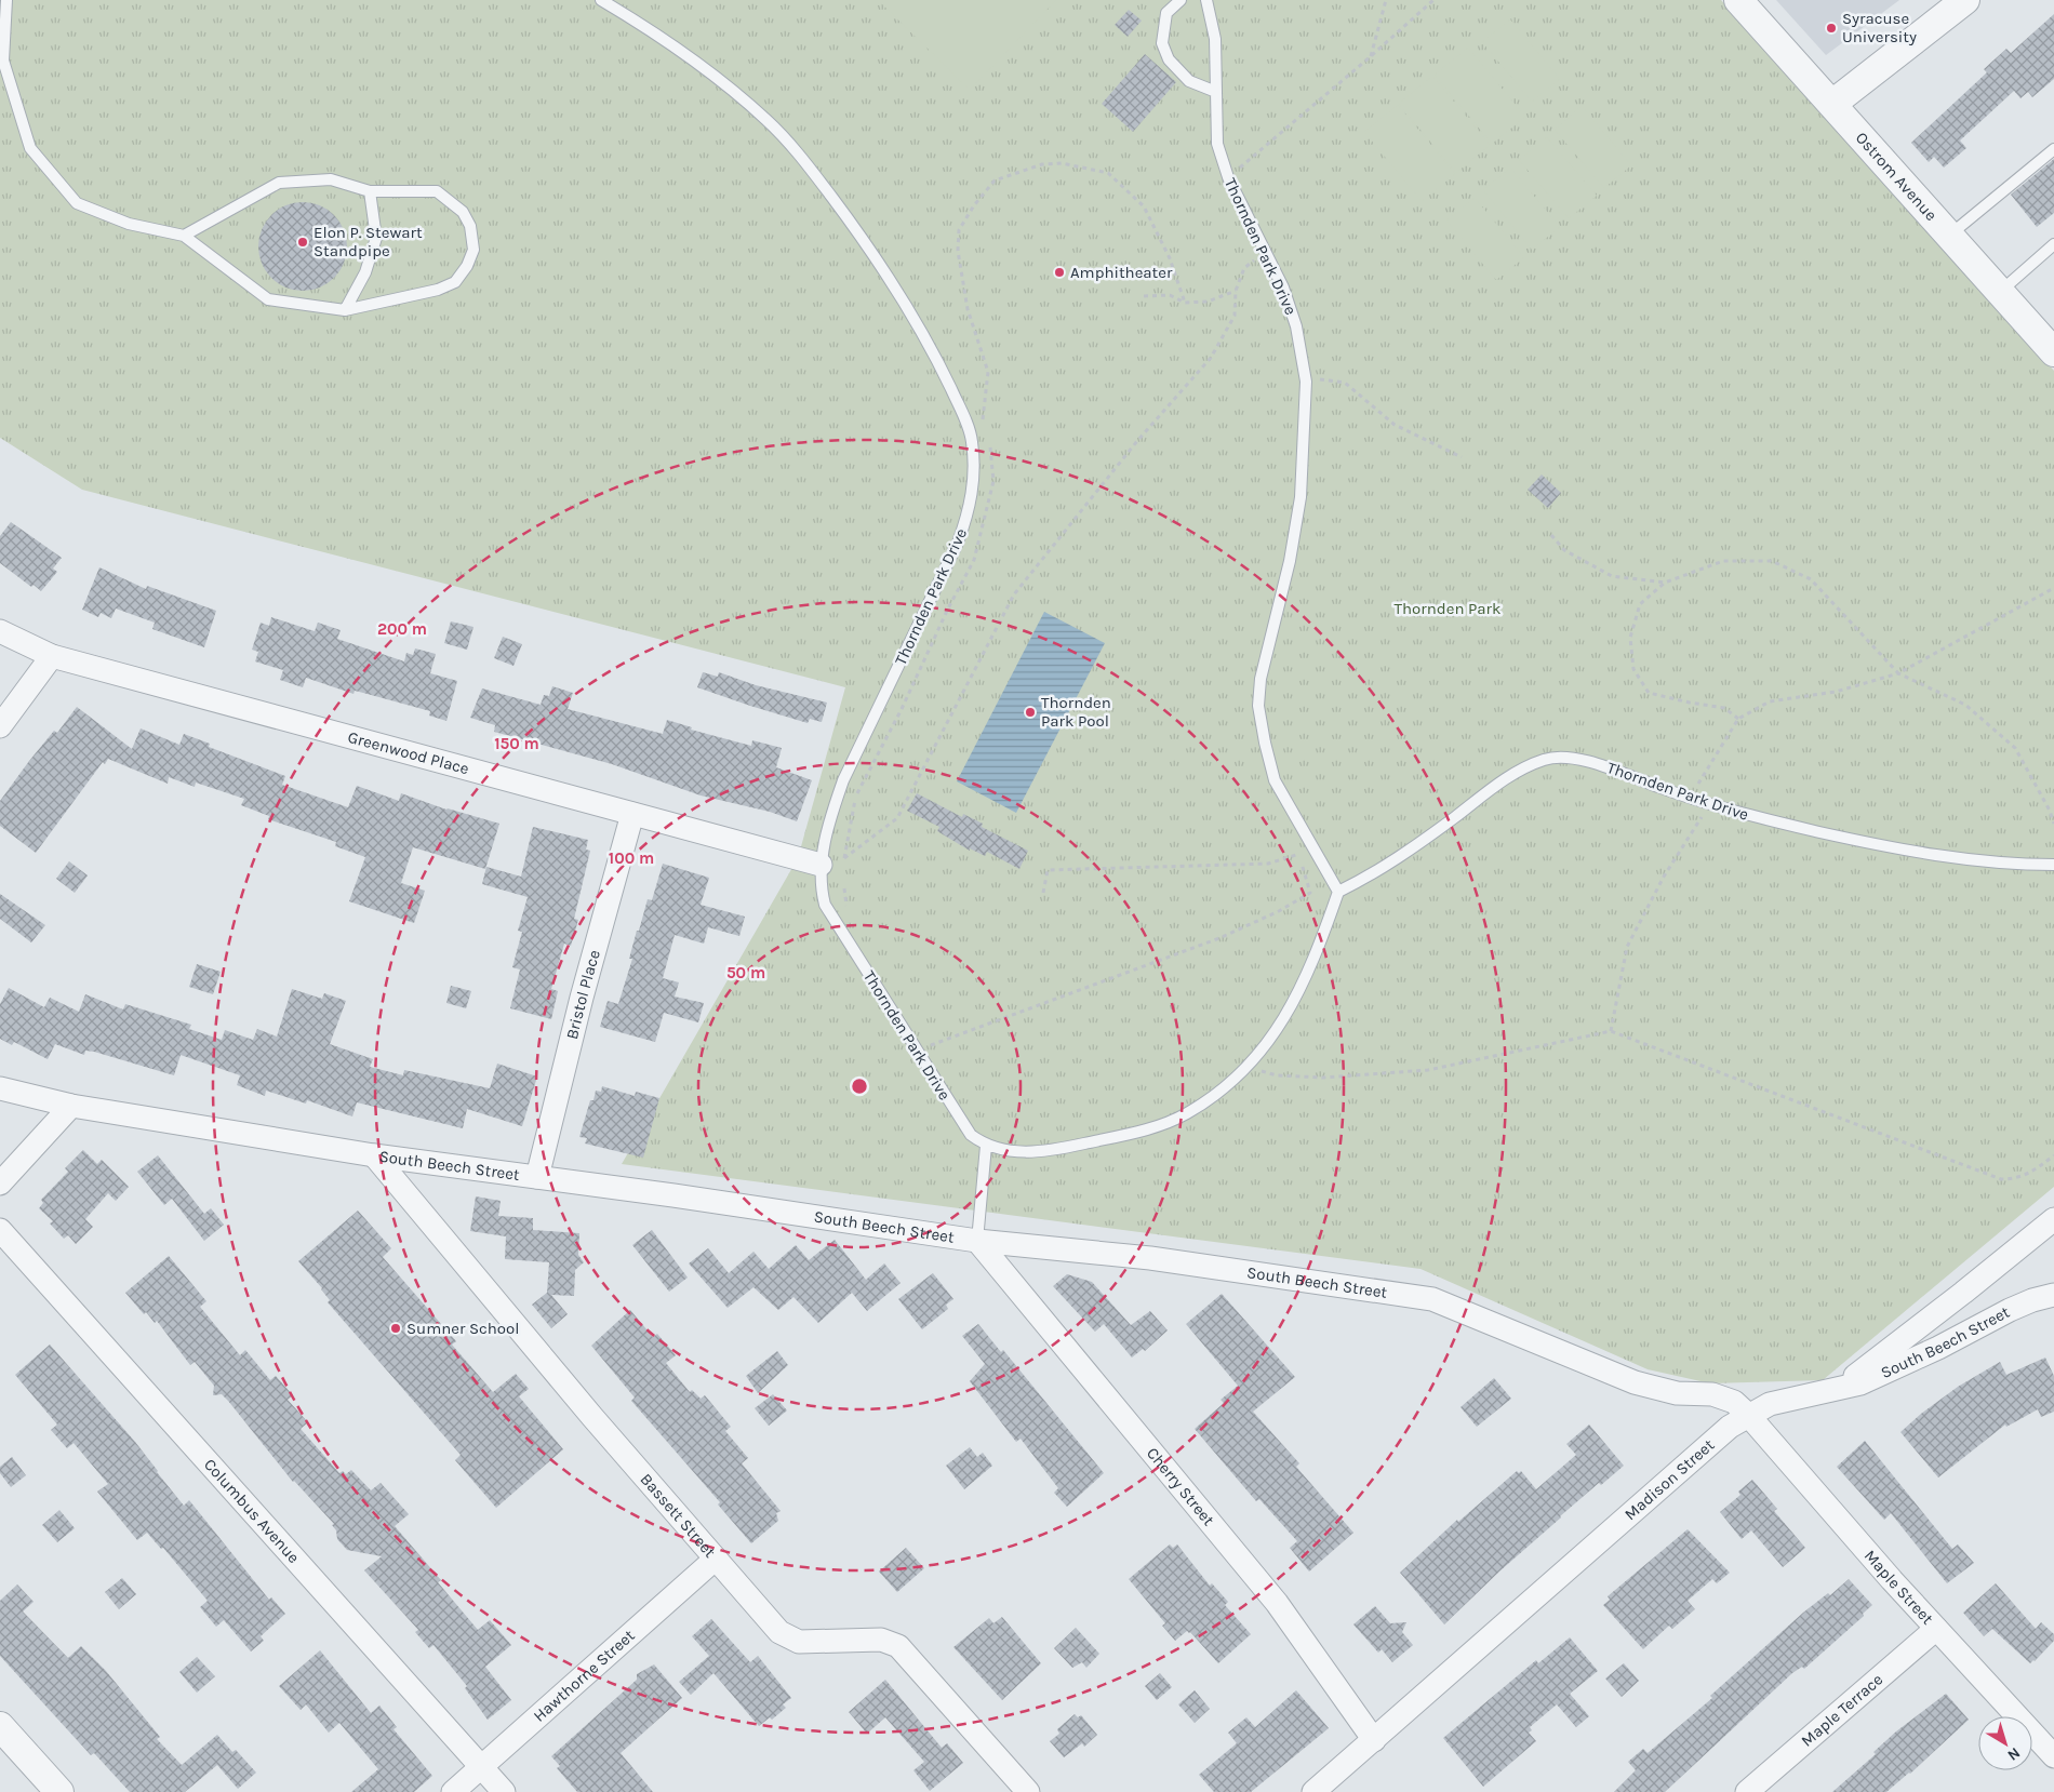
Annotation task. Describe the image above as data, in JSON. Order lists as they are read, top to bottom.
{
  "streets": {
    "street": [
      "Ostrom Avenue",
      "Greenwood Place",
      "Bristol Place",
      "South Beech Street",
      "Madison Street",
      "Cherry Street",
      "Columbus Avenue",
      "Bassett Street",
      "Maple Street",
      "Hawthorne Street",
      "Maple Terrace"
    ],
    "lane": ["Thornden Park Drive"]
  },
  "crossings": [
    ["Thornden Park Drive", "Greenwood Place"],
    ["Greenwood Place", "Bristol Place"],
    ["Bristol Place", "South Beech Street"],
    ["South Beech Street", "Madison Street"],
    ["South Beech Street", "Cherry Street"],
    ["South Beech Street", "Bassett Street"],
    ["South Beech Street", "Maple Street"],
    ["Madison Street", "Cherry Street"],
    ["Madison Street", "Maple Street"],
    ["Columbus Avenue", "Hawthorne Street"],
    ["Bassett Street", "Hawthorne Street"],
    ["Maple Street", "Maple Terrace"]
  ],
  "parks": ["Thornden Park"],
  "places": [
    "Syracuse University",
    "Elon P. Stewart Standpipe",
    "Amphitheater",
    "Thornden Park Pool",
    "Sumner School"
  ],
  "north": "bottom right",
  "rings": [
    "200 m",
    "150 m",
    "100 m",
    "50 m"
  ]
}
